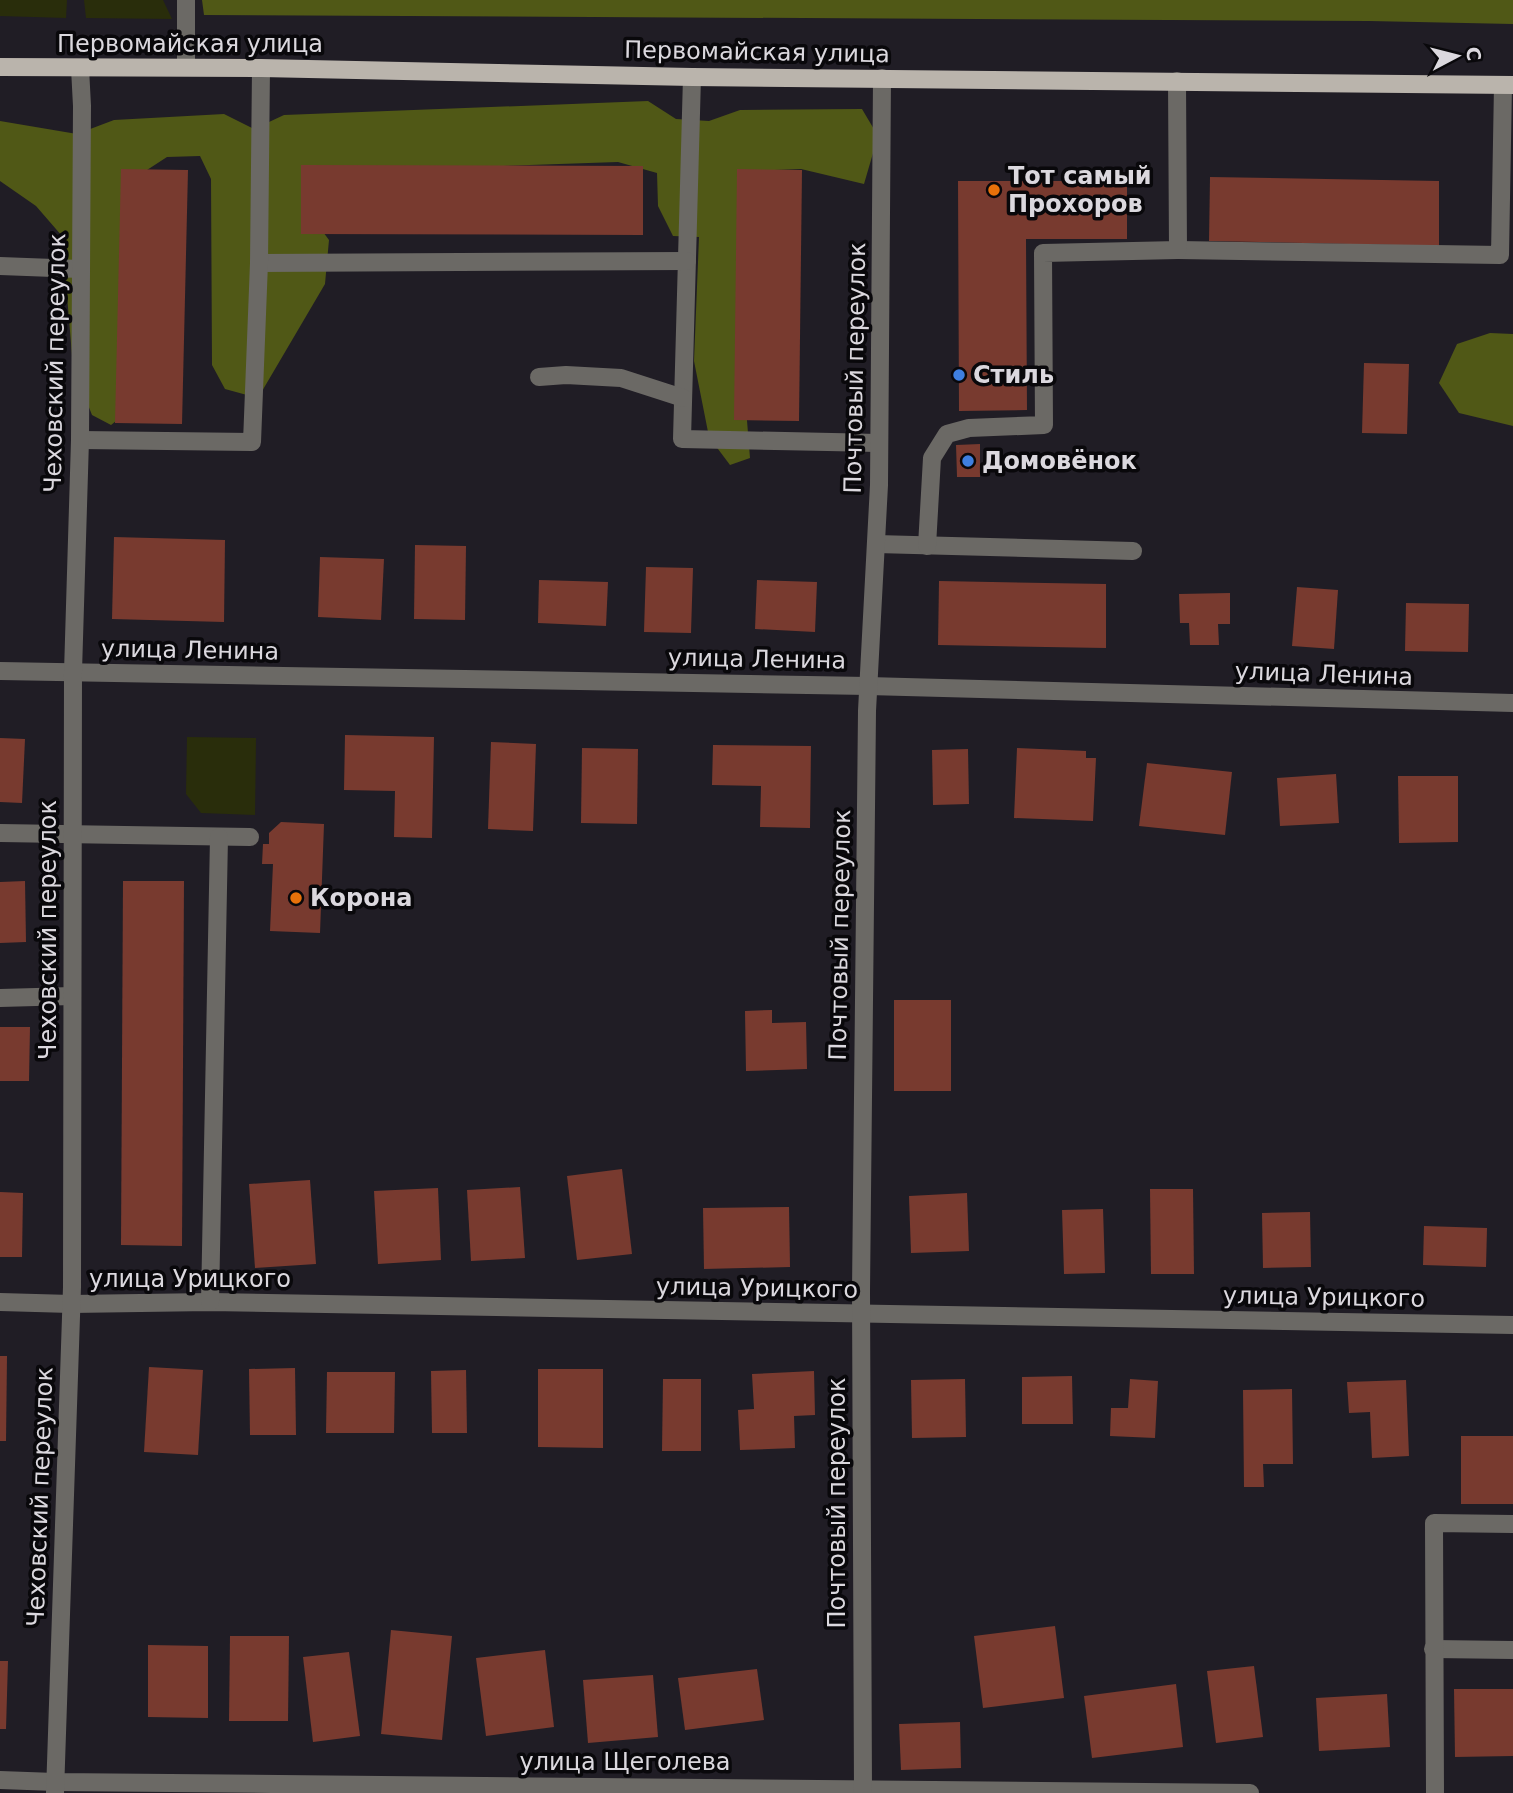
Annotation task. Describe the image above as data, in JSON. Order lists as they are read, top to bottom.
{
  "streets": {
    "main road": ["Первомайская улица"],
    "street": [
      "Чеховский переулок",
      "Почтовый переулок",
      "улица Ленина",
      "улица Урицкого",
      "улица Щеголева"
    ]
  },
  "crossings": [
    ["Первомайская улица", "Чеховский переулок"],
    ["Первомайская улица", "Почтовый переулок"],
    ["Чеховский переулок", "улица Ленина"],
    ["Чеховский переулок", "улица Урицкого"],
    ["Чеховский переулок", "улица Щеголева"],
    ["Почтовый переулок", "улица Ленина"],
    ["Почтовый переулок", "улица Урицкого"],
    ["Почтовый переулок", "улица Щеголева"]
  ],
  "places": [
    "Тот самый Прохоров",
    "Стиль",
    "Домовёнок",
    "Корона"
  ],
  "north": "right"
}
